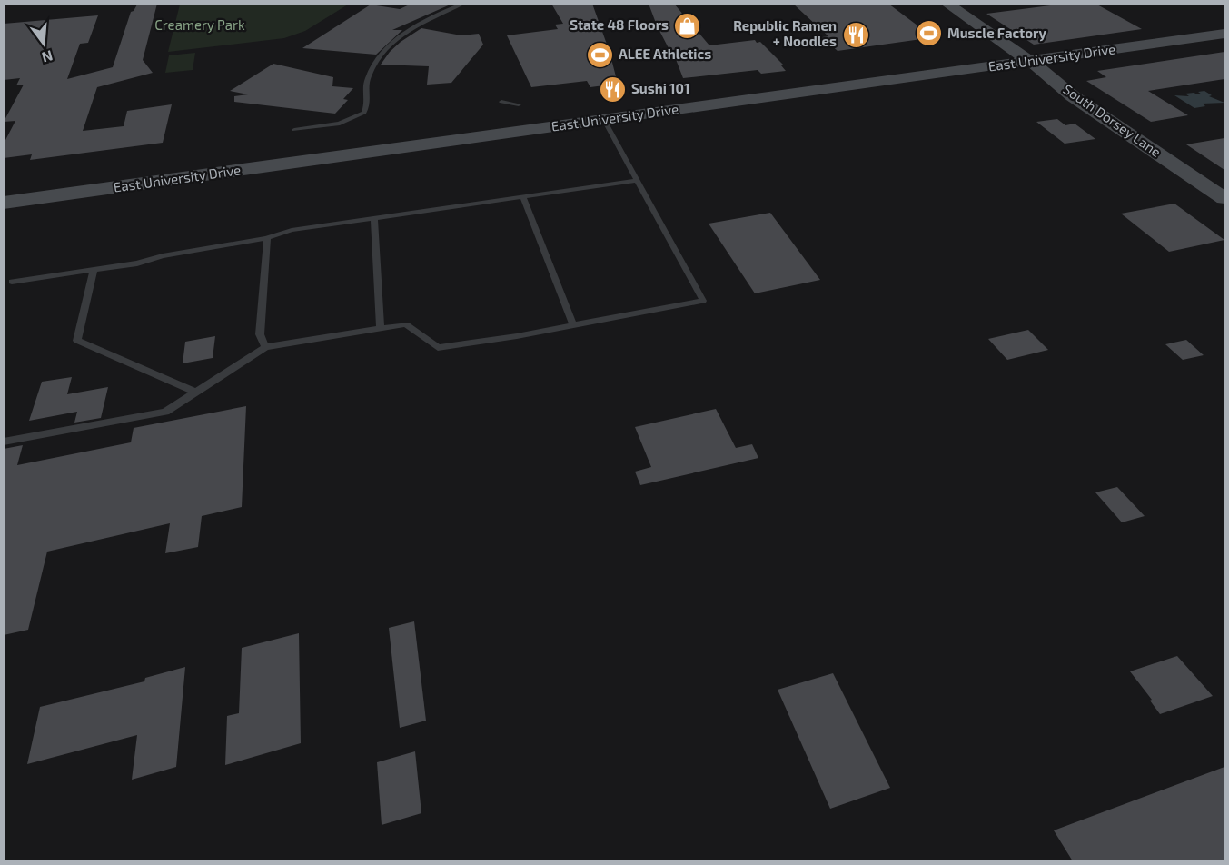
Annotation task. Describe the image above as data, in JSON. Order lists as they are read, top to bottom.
{
  "streets": {
    "main road": ["East University Drive", "South Dorsey Lane"]
  },
  "crossings": [
    ["East University Drive", "South Dorsey Lane"]
  ],
  "parks": ["Creamery Park"],
  "places": {
    "shop": ["State 48 Floors"],
    "sports": ["Muscle Factory", "ALEE Athletics"],
    "restaurant": ["Republic Ramen + Noodles", "Sushi 101"]
  },
  "north": "bottom"
}
